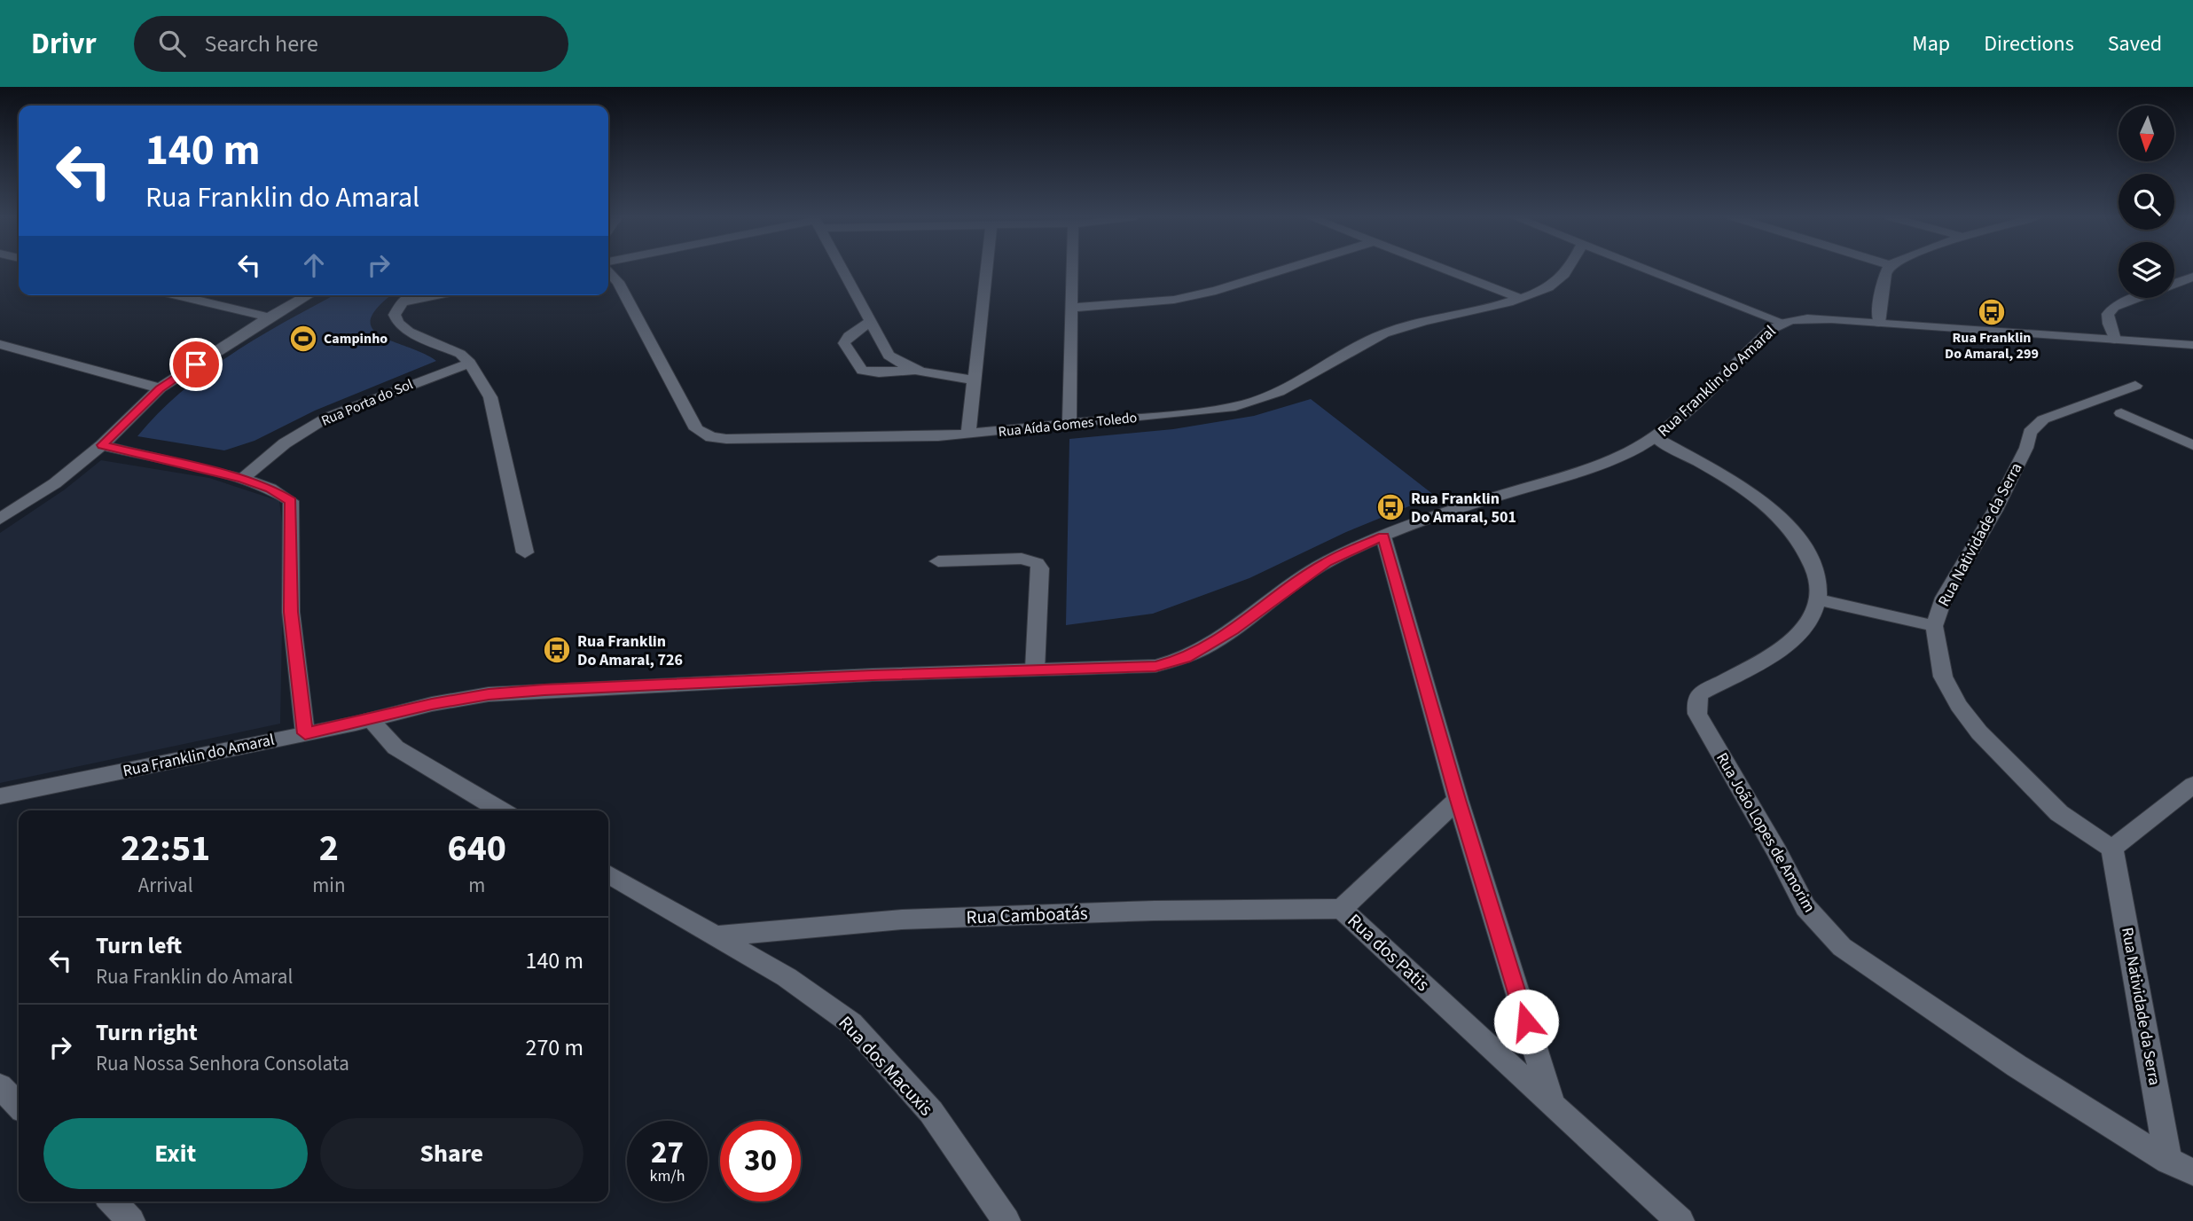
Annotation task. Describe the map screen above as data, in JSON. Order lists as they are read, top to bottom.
{
  "streets": {
    "street": [
      "Rua Franklin do Amaral",
      "Rua Porta do Sol",
      "Rua Aída Gomes Toledo",
      "Rua Natividade da Serra",
      "Rua João Lopes de Amorim",
      "Rua Camboatás",
      "Rua dos Patis",
      "Rua dos Macuxis"
    ]
  },
  "crossings": [
    ["Rua Natividade da Serra", "Rua João Lopes de Amorim"],
    ["Rua Camboatás", "Rua dos Patis"],
    ["Rua Camboatás", "Rua dos Macuxis"]
  ],
  "places": {
    "bus stop": ["Rua Franklin Do Amaral, 299", "Rua Franklin Do Amaral, 501", "Rua Franklin Do Amaral, 726"],
    "sports": ["Campinho"]
  },
  "north": "bottom",
  "page": {
    "header": "Drivr",
    "search": "Search here",
    "nav": ["Map", "Directions", "Saved"],
    "turn": ["140 m", "Rua Franklin do Amaral"],
    "eta": [
      "22:51",
      "Arrival",
      "2",
      "min",
      "640",
      "m"
    ],
    "list": [
      {
        "name": "Turn left",
        "note": "Rua Franklin do Amaral",
        "value": "140 m"
      },
      {
        "name": "Turn right",
        "note": "Rua Nossa Senhora Consolata",
        "value": "270 m"
      }
    ],
    "buttons": ["Exit", "Share"],
    "speed": "27 km/h",
    "limit": "30"
  }
}
